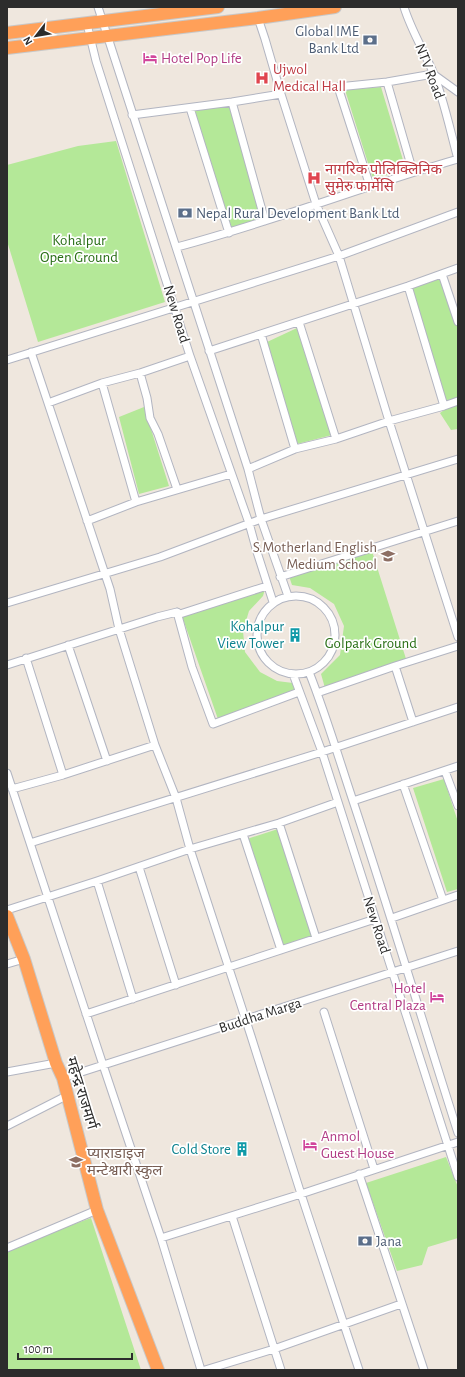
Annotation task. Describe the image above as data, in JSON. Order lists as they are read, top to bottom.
{
  "streets": {
    "highway": ["महेन्द्र राजमार्ग"],
    "street": ["NTV Road", "New Road", "Buddha Marga"]
  },
  "crossings": [
    ["New Road", "Buddha Marga"],
    ["Buddha Marga", "महेन्द्र राजमार्ग"]
  ],
  "parks": ["Kohalpur Open Ground", "Golpark Ground"],
  "places": {
    "bank": ["Global IME Bank Ltd", "Nepal Rural Development Bank Ltd", "Jana"],
    "hotel": ["Hotel Pop Life", "Hotel Central Plaza", "Anmol Guest House"],
    "hospital": ["Ujwol Medical Hall", "नागरिक पोलिक्लिनिक सुमेरु फार्मेसि"],
    "school or university": ["S.Motherland English Medium School", "प्याराडाइज मन्टेश्वारी स्कुल"],
    "building": ["Kohalpur View Tower", "Cold Store"]
  },
  "scale_bar": "100 m",
  "north": "bottom left"
}
